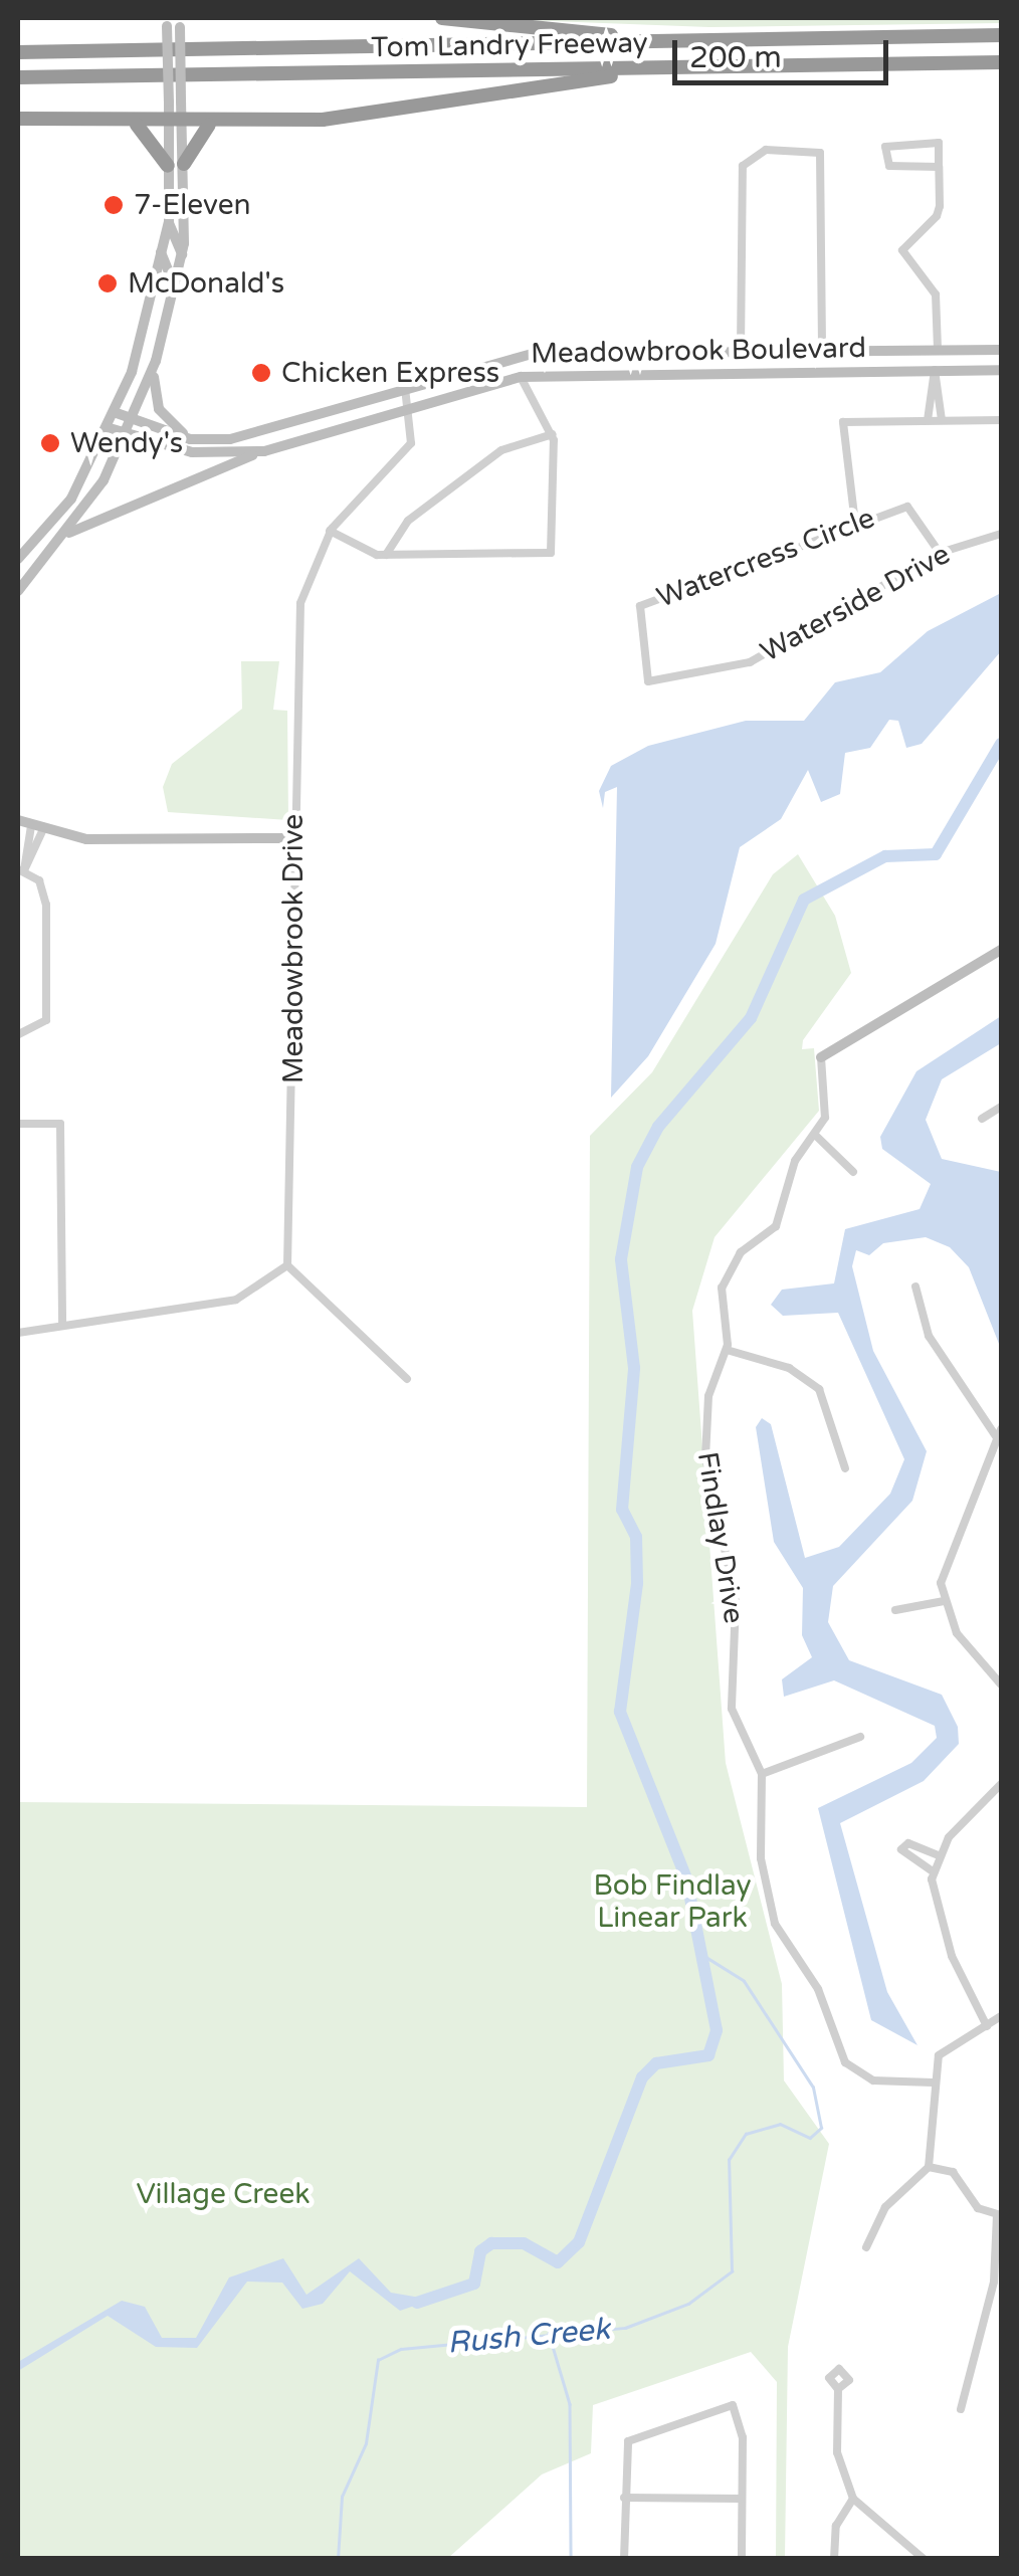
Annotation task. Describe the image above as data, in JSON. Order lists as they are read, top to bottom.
{
  "streets": {
    "highway": ["Tom Landry Freeway"],
    "main road": ["Meadowbrook Boulevard"],
    "street": [
      "Watercress Circle",
      "Waterside Drive",
      "Meadowbrook Drive",
      "Findlay Drive"
    ]
  },
  "crossings": [
    ["Meadowbrook Boulevard", "Meadowbrook Drive"],
    ["Watercress Circle", "Waterside Drive"]
  ],
  "water": ["Rush Creek"],
  "parks": ["Bob Findlay Linear Park", "Village Creek"],
  "places": [
    "7-Eleven",
    "McDonald's",
    "Chicken Express",
    "Wendy's"
  ],
  "scale_bar": "200 m"
}
